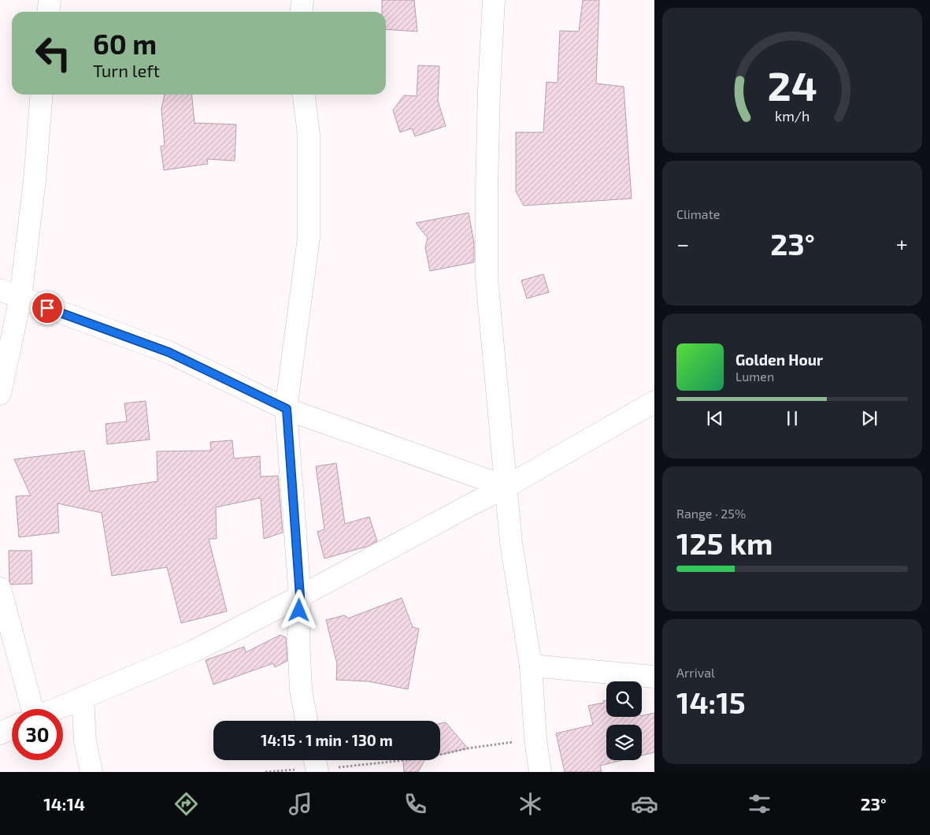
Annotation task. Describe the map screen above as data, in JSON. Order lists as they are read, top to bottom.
{
  "page": {
    "turn": ["60 m", "Turn left"],
    "tile": [
      "Climate",
      ["Range · 25%", "125 km"],
      ["Arrival", "14:15"]
    ],
    "heat": ["−", "23°", "+"],
    "song": ["Golden Hour", "Lumen"],
    "limit": "30",
    "trip": "14:15 · 1 min · 130 m",
    "tabs": ["14:14", "23°"],
    "gauge": ["24", "km/h"]
  }
}
